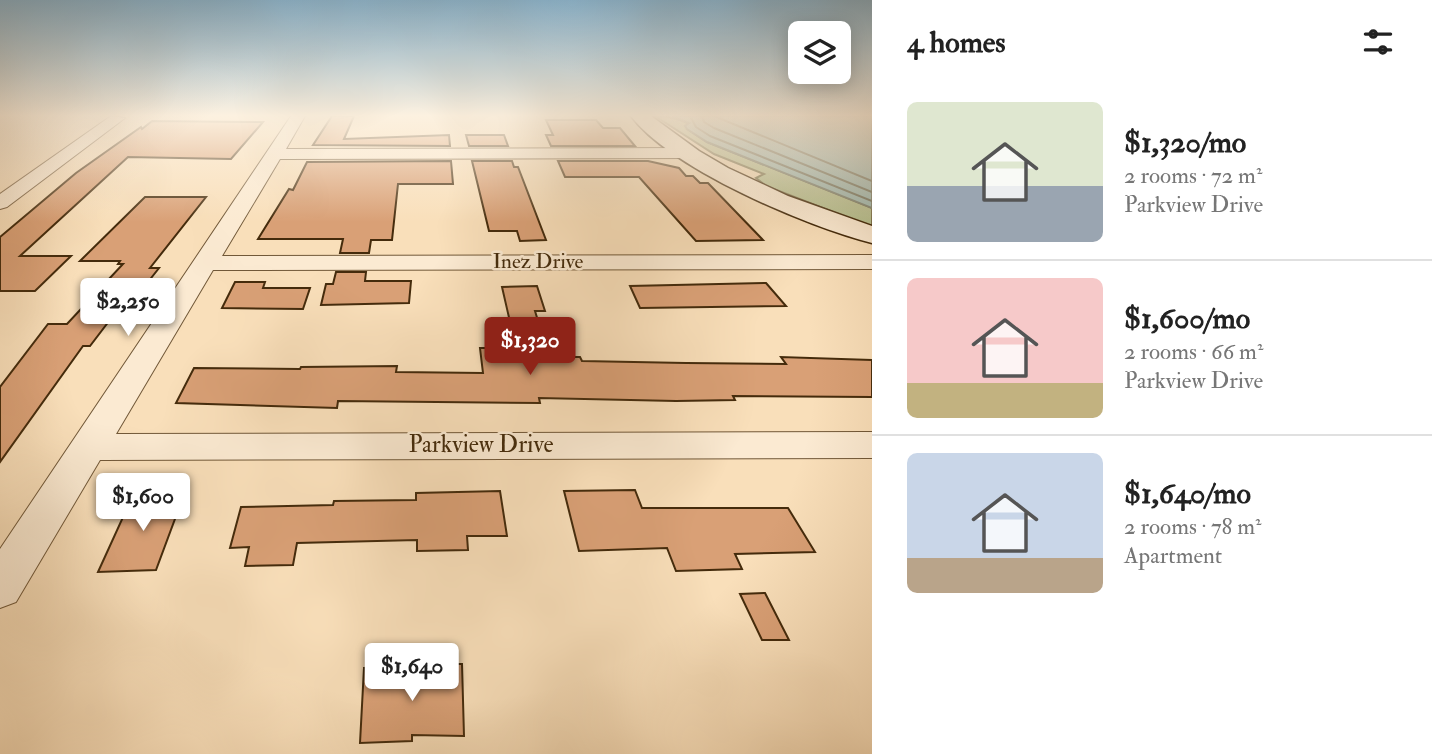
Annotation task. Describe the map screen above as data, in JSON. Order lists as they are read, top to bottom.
{
  "streets": {
    "street": ["Inez Drive", "Parkview Drive"]
  },
  "page": {
    "heading": "4 homes",
    "list": [
      {
        "name": "$1,320/mo",
        "note": "2 rooms · 72 m² · Parkview Drive"
      },
      {
        "name": "$1,600/mo",
        "note": "2 rooms · 66 m² · Parkview Drive"
      },
      {
        "name": "$1,640/mo",
        "note": "2 rooms · 78 m² · Apartment"
      }
    ],
    "price": [
      "$2,250",
      "$1,320",
      "$1,600",
      "$1,640"
    ]
  }
}
